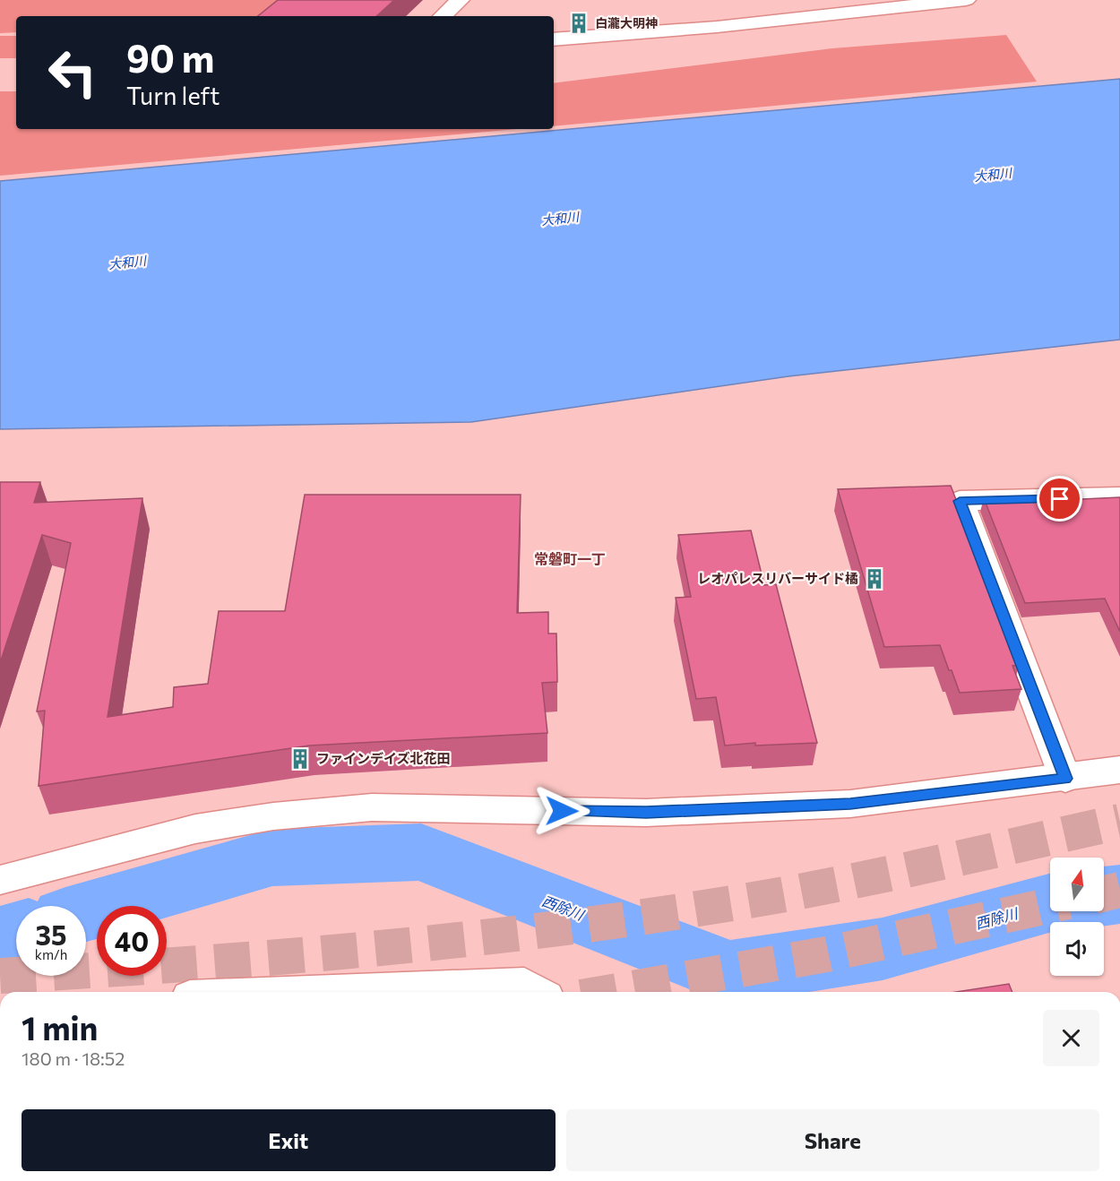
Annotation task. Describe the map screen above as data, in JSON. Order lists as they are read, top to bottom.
{
  "districts": ["常磐町一丁"],
  "water": ["大和川", "西除川"],
  "places": {
    "building": ["白瀧大明神", "レオパレスリバーサイド橘", "ファインデイズ北花田"]
  },
  "north": "top",
  "page": {
    "turn": ["90 m", "Turn left"],
    "speed": "35 km/h",
    "limit": "40",
    "heading": ["1 min", "180 m · 18:52"],
    "buttons": ["Exit", "Share"]
  }
}
